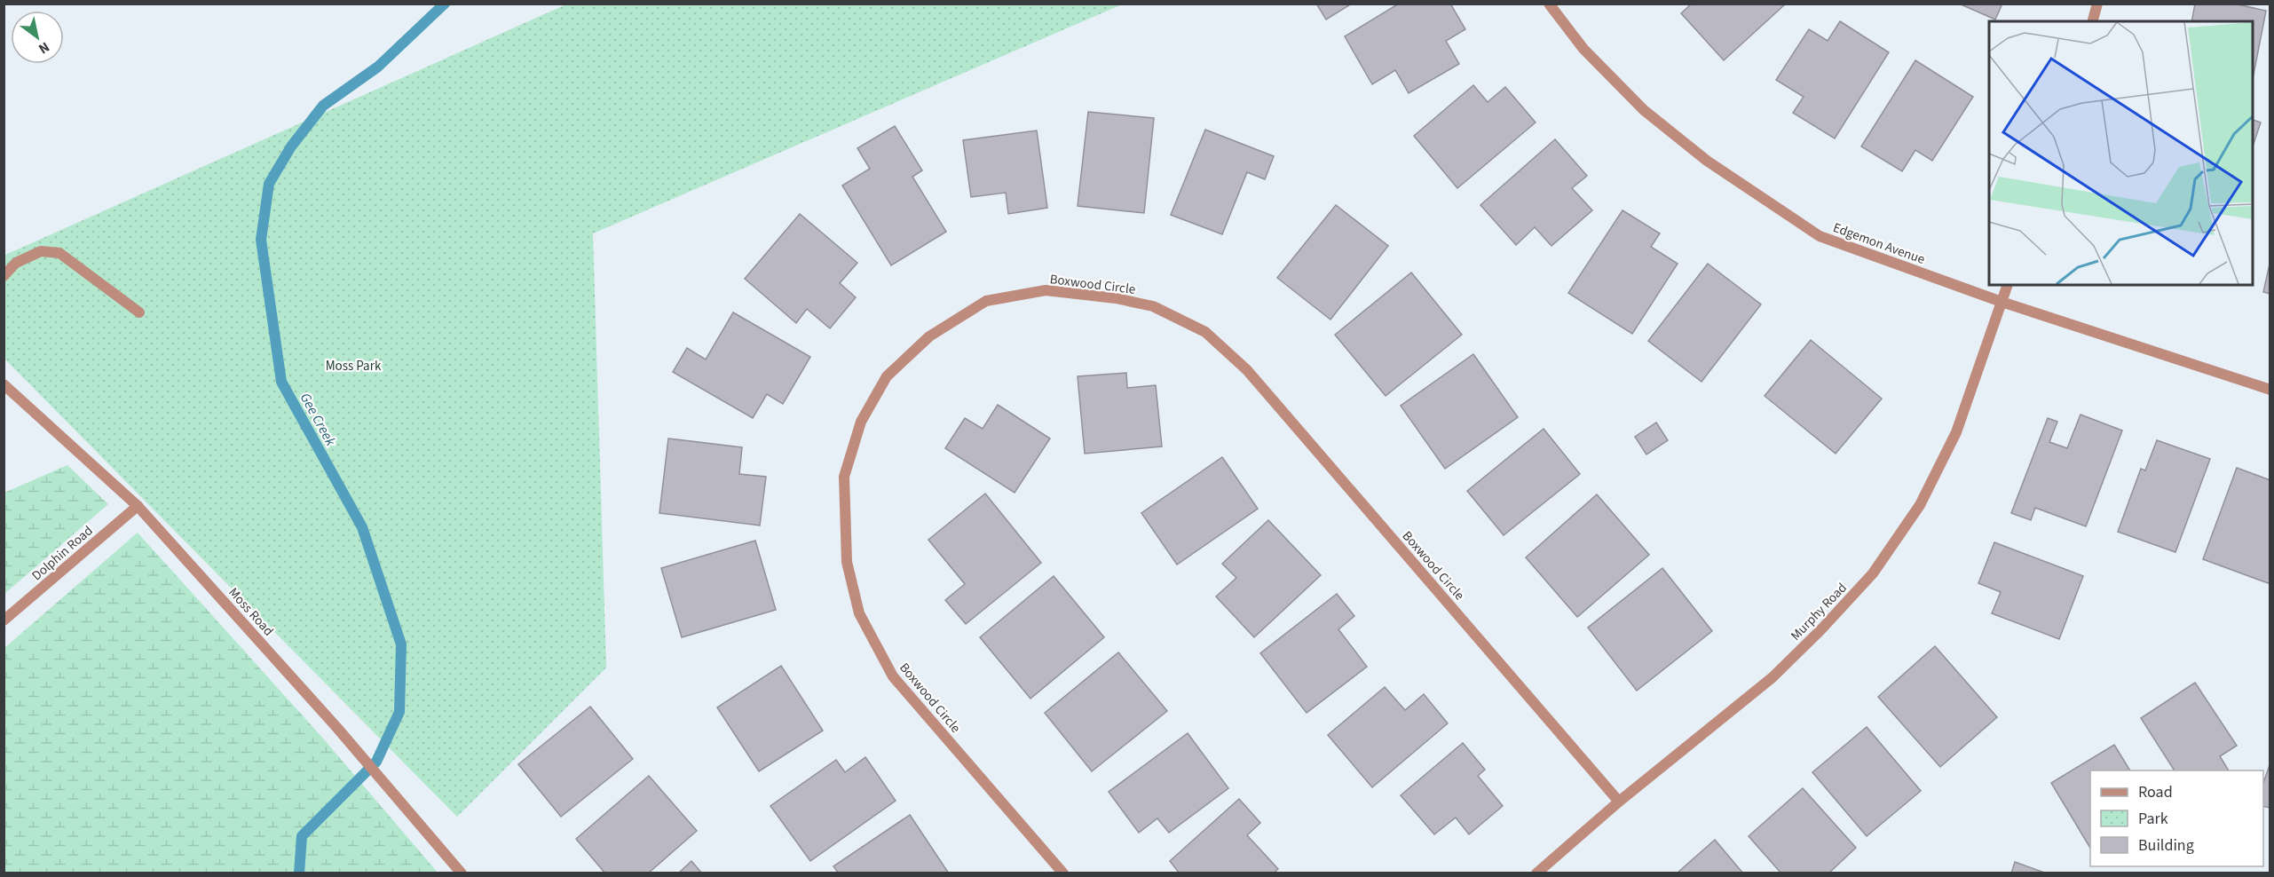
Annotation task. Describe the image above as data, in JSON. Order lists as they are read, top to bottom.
{
  "streets": {
    "street": [
      "Edgemon Avenue",
      "Boxwood Circle",
      "Dolphin Road",
      "Moss Road",
      "Murphy Road"
    ]
  },
  "crossings": [
    ["Edgemon Avenue", "Murphy Road"],
    ["Boxwood Circle", "Murphy Road"],
    ["Dolphin Road", "Moss Road"]
  ],
  "water": ["Gee Creek"],
  "parks": ["Moss Park"],
  "legend": ["Road", "Park", "Building"],
  "north": "bottom right"
}
